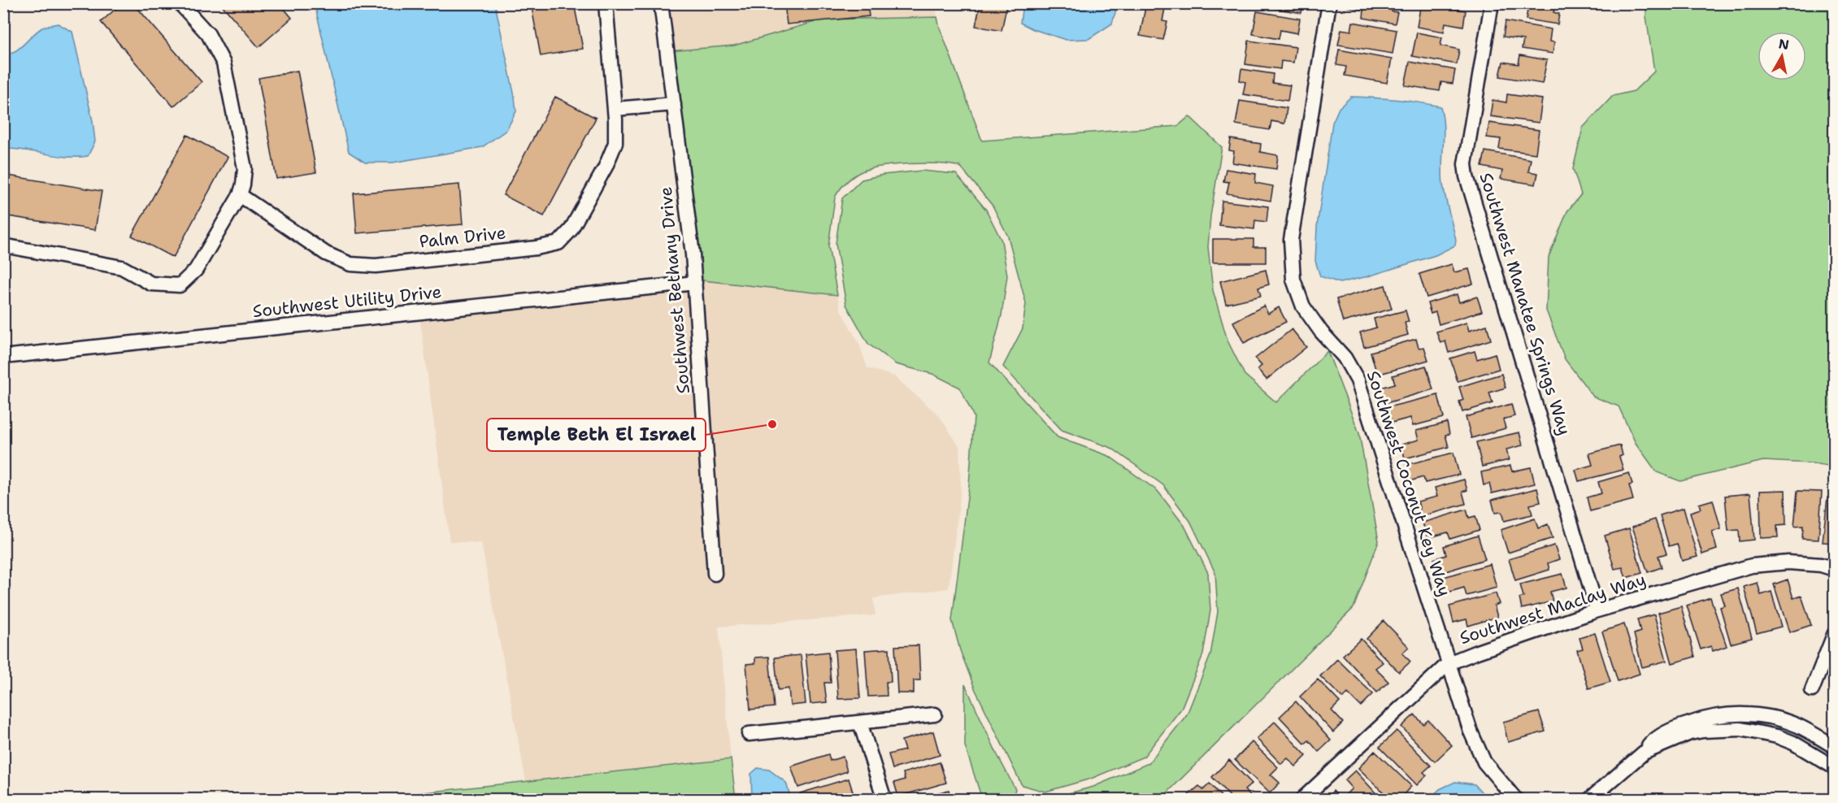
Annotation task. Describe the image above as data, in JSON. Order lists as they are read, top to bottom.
{
  "streets": {
    "street": [
      "Palm Drive",
      "Southwest Bethany Drive",
      "Southwest Utility Drive",
      "Southwest Manatee Springs Way",
      "Southwest Coconut Key Way",
      "Southwest Maclay Way"
    ]
  },
  "crossings": [
    ["Southwest Bethany Drive", "Southwest Utility Drive"],
    ["Southwest Manatee Springs Way", "Southwest Maclay Way"],
    ["Southwest Coconut Key Way", "Southwest Maclay Way"]
  ],
  "places": ["Temple Beth El Israel"],
  "north": "top"
}
